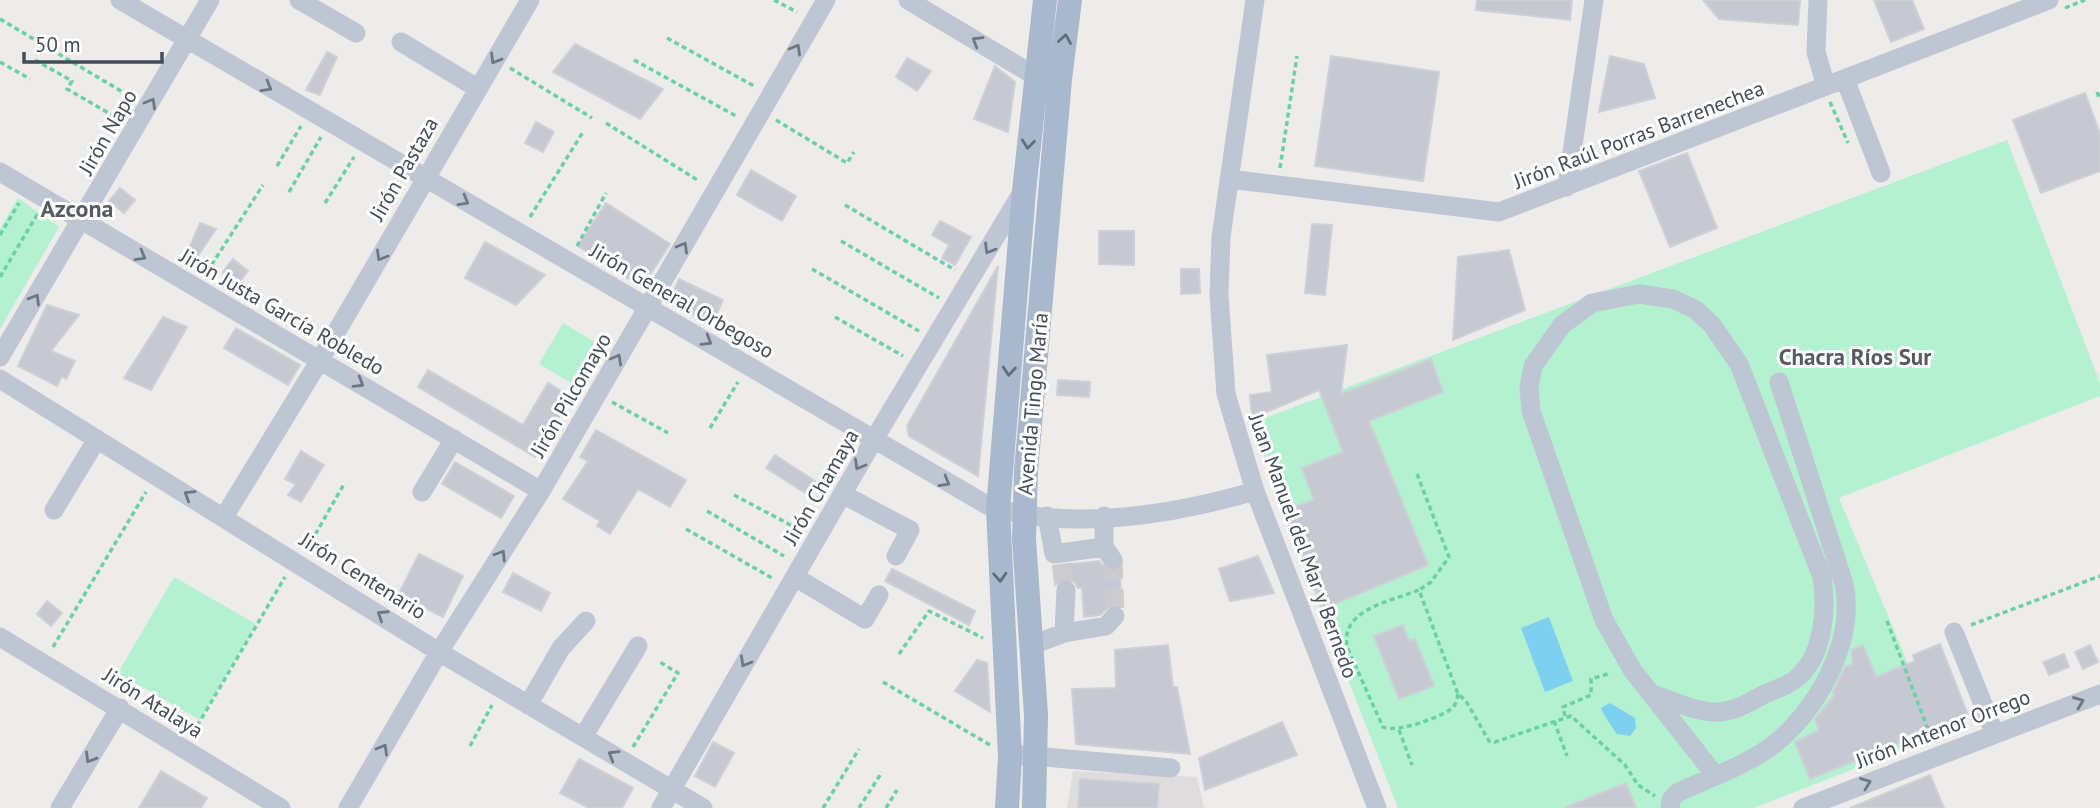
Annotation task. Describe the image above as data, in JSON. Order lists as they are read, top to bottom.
{
  "streets": {
    "main road": ["Avenida Tingo María"],
    "street": [
      "Jirón Napo",
      "Jirón Raúl Porras Barrenechea",
      "Jirón Pastaza",
      "Jirón General Orbegoso",
      "Jirón Justa García Robledo",
      "Jirón Pilcomayo",
      "Jirón Chamaya",
      "Juan Manuel del Mar y Bernedo",
      "Jirón Centenario",
      "Jirón Atalaya",
      "Jirón Antenor Orrego"
    ]
  },
  "crossings": [
    ["Jirón Napo", "Jirón General Orbegoso"],
    ["Jirón Napo", "Jirón Justa García Robledo"],
    ["Jirón Raúl Porras Barrenechea", "Juan Manuel del Mar y Bernedo"],
    ["Jirón Pastaza", "Jirón General Orbegoso"],
    ["Jirón Pastaza", "Jirón Justa García Robledo"],
    ["Jirón Pastaza", "Jirón Centenario"],
    ["Jirón General Orbegoso", "Jirón Pilcomayo"],
    ["Jirón General Orbegoso", "Avenida Tingo María"],
    ["Jirón General Orbegoso", "Jirón Chamaya"],
    ["Jirón General Orbegoso", "Juan Manuel del Mar y Bernedo"],
    ["Jirón Justa García Robledo", "Jirón Pilcomayo"],
    ["Jirón Pilcomayo", "Jirón Centenario"],
    ["Avenida Tingo María", "Jirón Chamaya"],
    ["Jirón Chamaya", "Jirón Centenario"]
  ],
  "one_way": [
    "Jirón Napo",
    "Jirón Pastaza",
    "Jirón General Orbegoso",
    "Jirón Justa García Robledo",
    "Jirón Centenario",
    "Jirón Antenor Orrego"
  ],
  "districts": ["Azcona", "Chacra Ríos Sur"],
  "scale_bar": "50 m"
}
